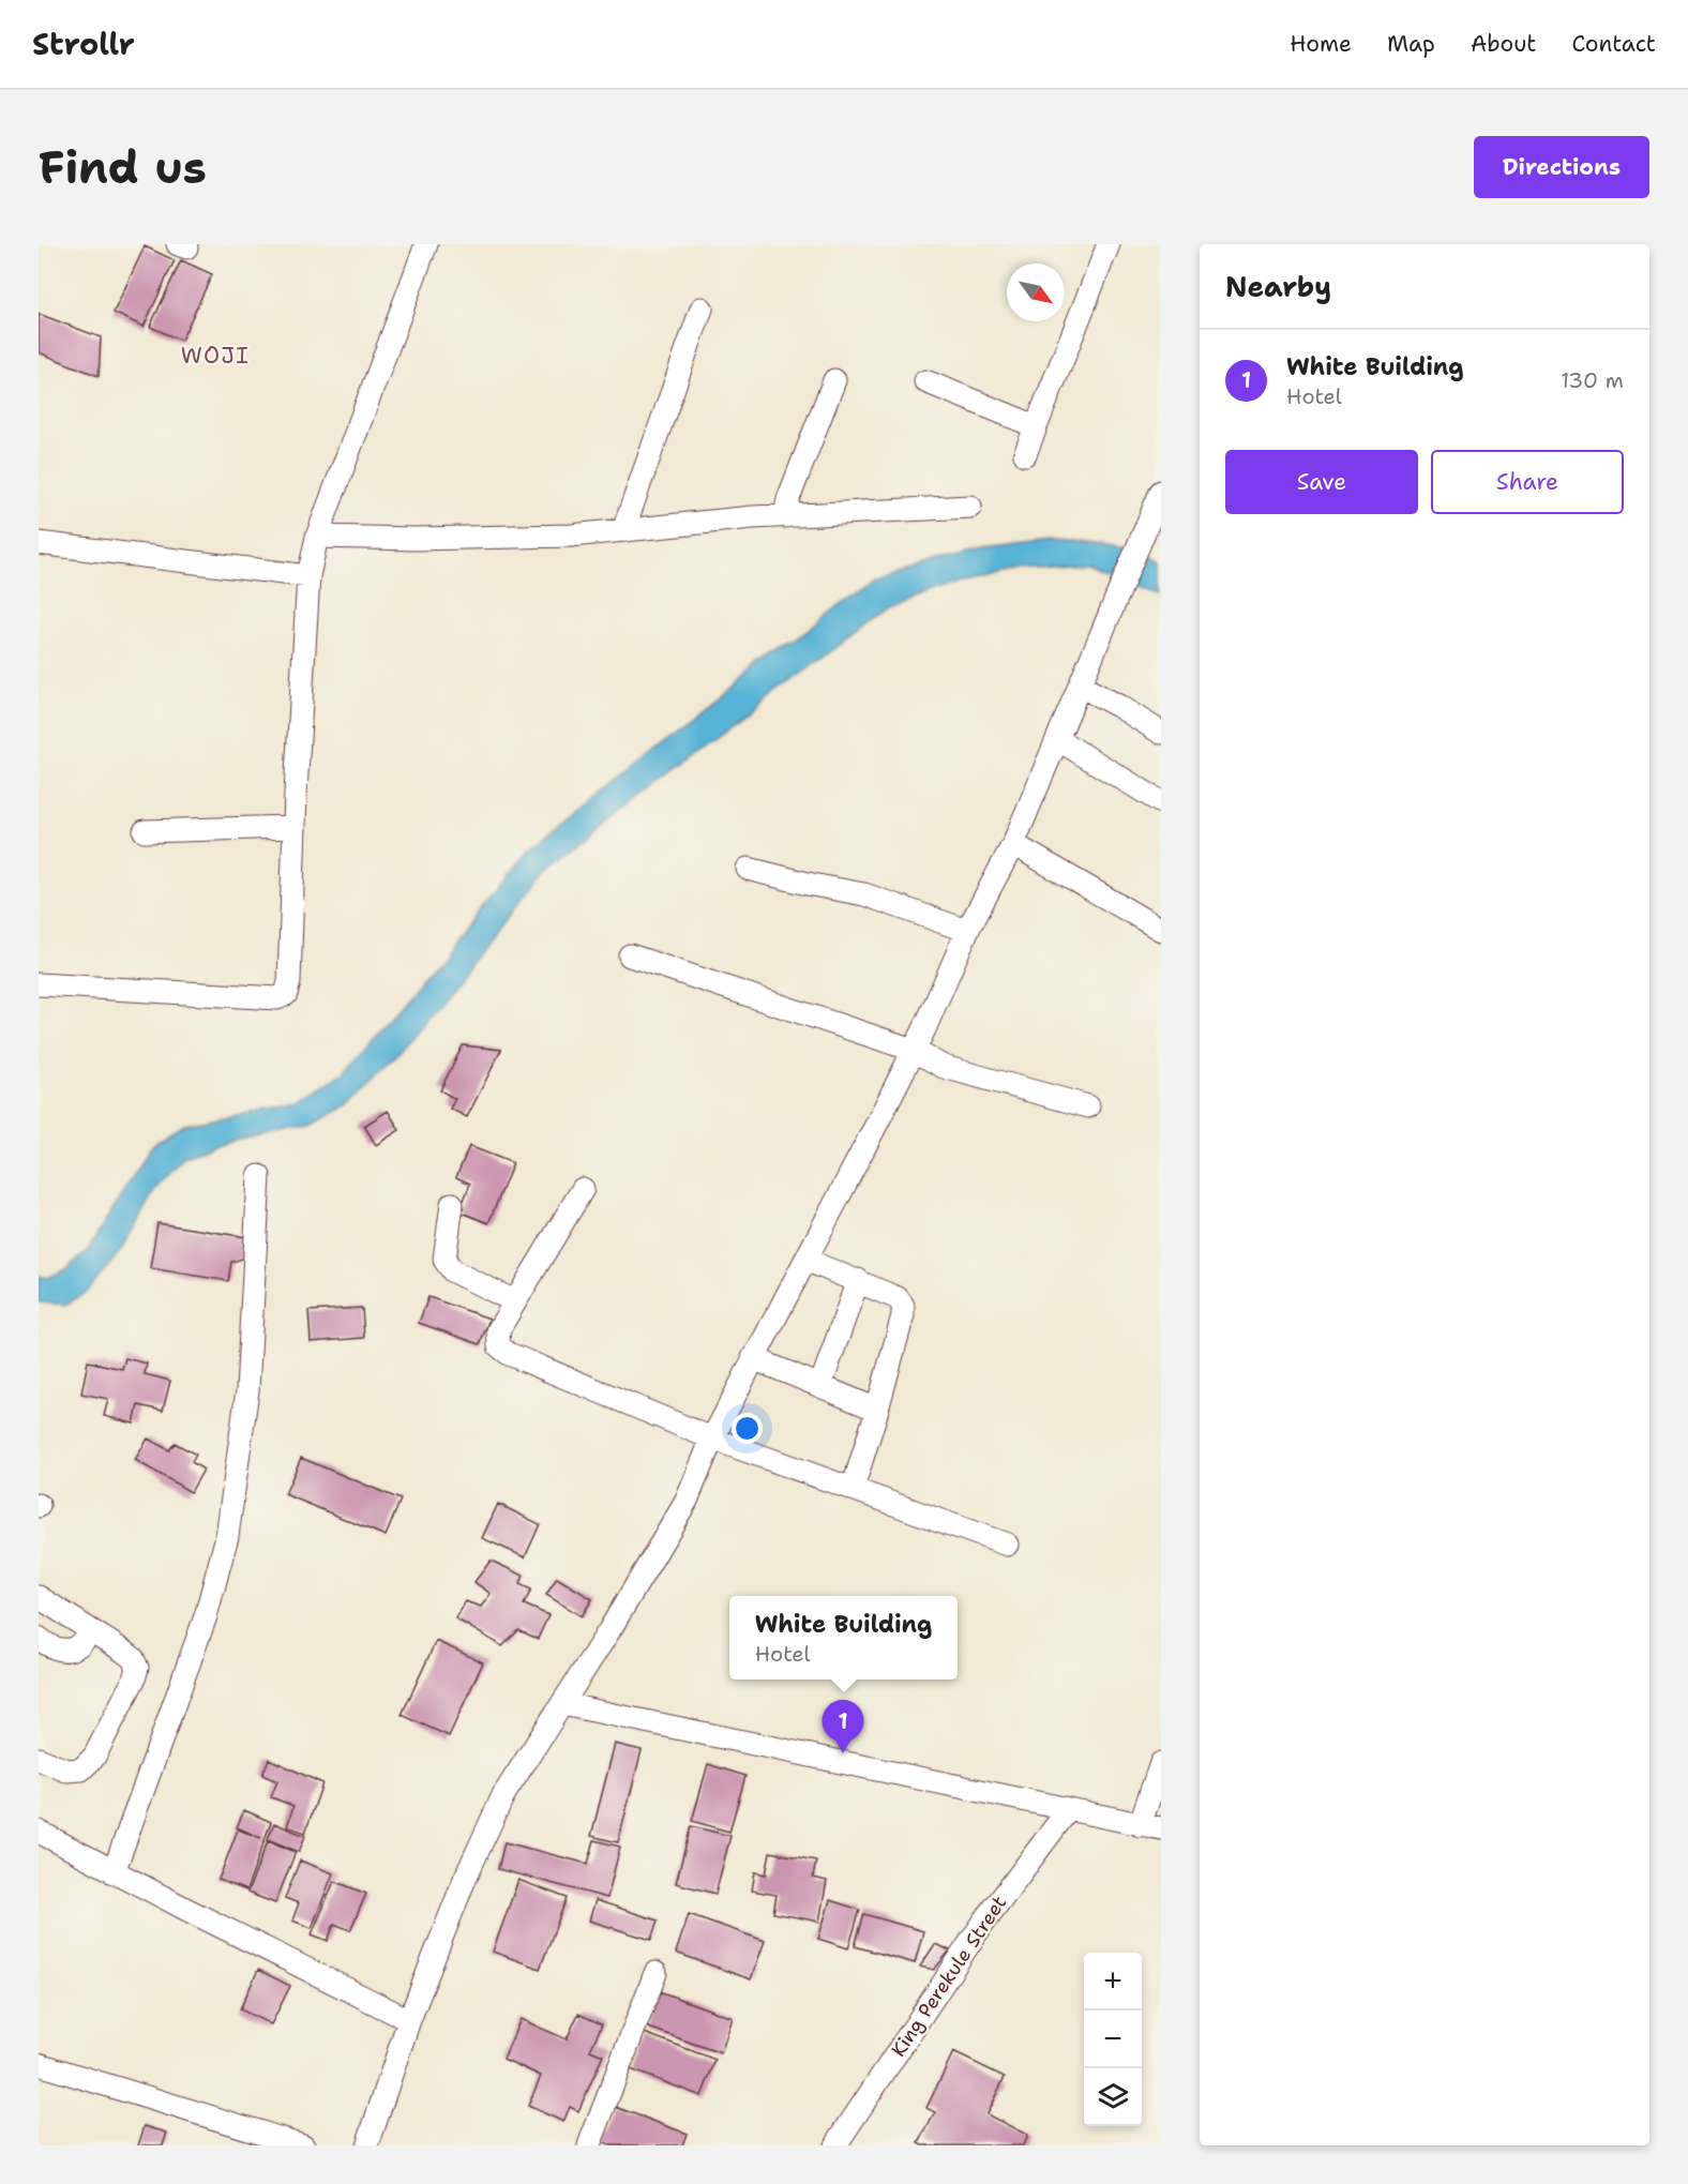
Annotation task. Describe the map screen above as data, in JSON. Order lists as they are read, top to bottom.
{
  "streets": {
    "street": ["King Perekule Street"]
  },
  "districts": ["WOJI"],
  "north": "bottom right",
  "page": {
    "header": "Strollr",
    "nav": [
      "Home",
      "Map",
      "About",
      "Contact"
    ],
    "buttons": [
      "Directions",
      ["Save", "Share"]
    ],
    "title": "Find us",
    "heading": "Nearby",
    "list": [
      {
        "mark": "1",
        "name": "White Building",
        "note": "Hotel",
        "value": "130 m"
      }
    ],
    "popup": ["White Building", "Hotel"],
    "pins": "1",
    "map_buttons": ["+", "−"]
  }
}
